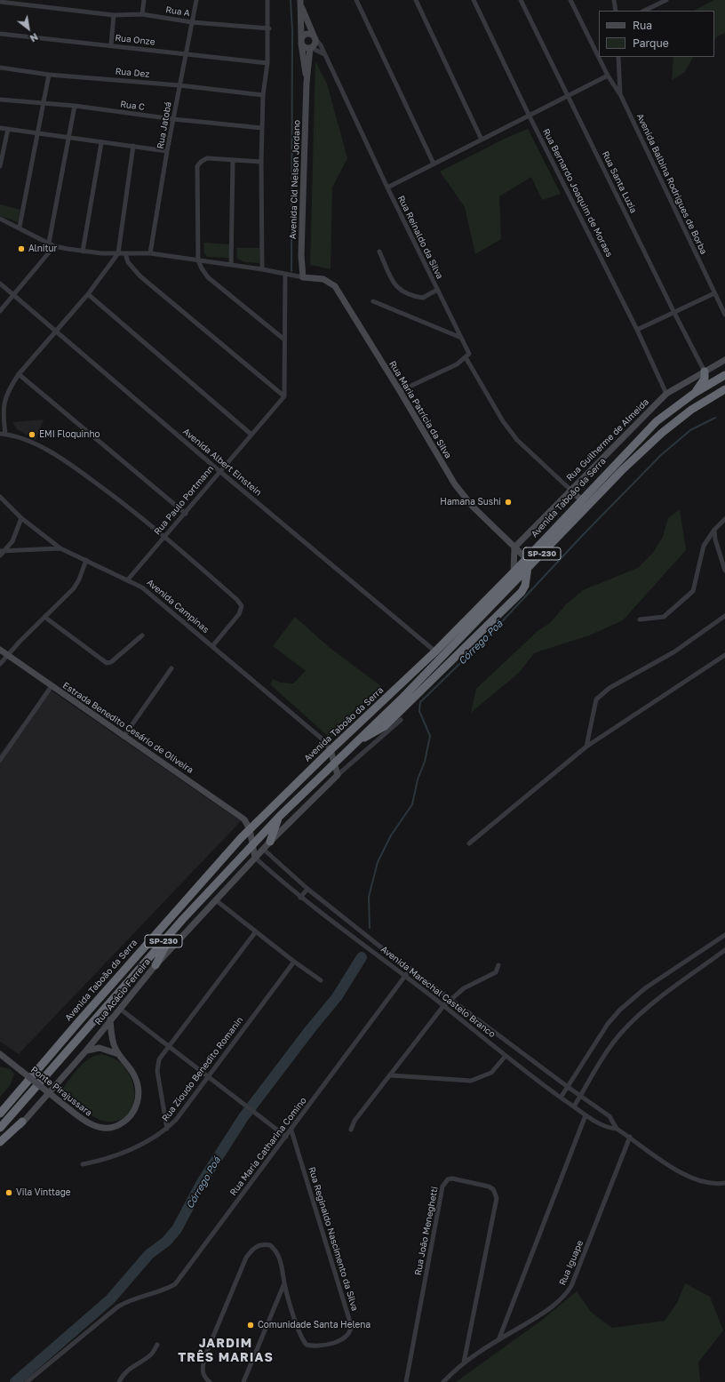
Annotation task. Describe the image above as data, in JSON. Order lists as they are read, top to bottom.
{
  "streets": {
    "highway": ["Avenida Taboão da Serra", "SP-230"],
    "main road": [
      "Avenida Cid Nelson Jordano",
      "Rua Maria Patrícia da Silva",
      "Rua Guilherme de Almeida",
      "Estrada Benedito Cesário de Oliveira",
      "Rua Acácio Ferreira",
      "Ponte Pirajussara"
    ],
    "street": [
      "Rua A",
      "Rua Onze",
      "Rua Dez",
      "Rua C",
      "Rua Jatobá",
      "Rua Santa Luzia",
      "Avenida Balbina Rodrigues de Borba",
      "Rua Bernardo Joaquim de Moraes",
      "Rua Reinaldo da Silva",
      "Avenida Albert Einstein",
      "Rua Paulo Portmann",
      "Avenida Campinas",
      "Avenida Marechal Castelo Branco",
      "Rua Zioudo Benedito Romanin",
      "Rua Maria Catharina Comino",
      "Rua João Meneghetti",
      "Rua Reginaldo Nascimento da Silva",
      "Rua Iguape"
    ]
  },
  "crossings": [
    ["Rua A", "Rua Jatobá"],
    ["Rua Onze", "Rua Jatobá"],
    ["Rua Dez", "Rua Jatobá"],
    ["Rua C", "Rua Jatobá"],
    ["Avenida Cid Nelson Jordano", "Rua Reinaldo da Silva"],
    ["Avenida Cid Nelson Jordano", "Rua Maria Patrícia da Silva"],
    ["Rua Santa Luzia", "Rua Guilherme de Almeida"],
    ["Rua Bernardo Joaquim de Moraes", "Rua Guilherme de Almeida"],
    ["Rua Maria Patrícia da Silva", "Rua Guilherme de Almeida"],
    ["Rua Maria Patrícia da Silva", "Avenida Taboão da Serra"],
    ["Avenida Albert Einstein", "Avenida Taboão da Serra"],
    ["Avenida Albert Einstein", "Rua Paulo Portmann"],
    ["Avenida Taboão da Serra", "Avenida Campinas"],
    ["Avenida Taboão da Serra", "Estrada Benedito Cesário de Oliveira"],
    ["Rua Paulo Portmann", "Avenida Campinas"],
    ["Estrada Benedito Cesário de Oliveira", "Rua Acácio Ferreira"],
    ["Estrada Benedito Cesário de Oliveira", "Avenida Marechal Castelo Branco"],
    ["Rua Acácio Ferreira", "Avenida Marechal Castelo Branco"],
    ["Rua Acácio Ferreira", "Ponte Pirajussara"],
    ["Avenida Marechal Castelo Branco", "Rua Maria Catharina Comino"],
    ["Avenida Marechal Castelo Branco", "Rua Iguape"],
    ["Rua Maria Catharina Comino", "Rua Reginaldo Nascimento da Silva"],
    ["Rua João Meneghetti", "Rua Iguape"]
  ],
  "districts": ["JARDIM TRÊS MARIAS"],
  "water": ["Córrego Poá"],
  "places": [
    "Alnitur",
    "EMI Floquinho",
    "Hamana Sushi",
    "Vila Vinttage",
    "Comunidade Santa Helena"
  ],
  "legend": ["Rua", "Parque"],
  "north": "bottom right"
}
